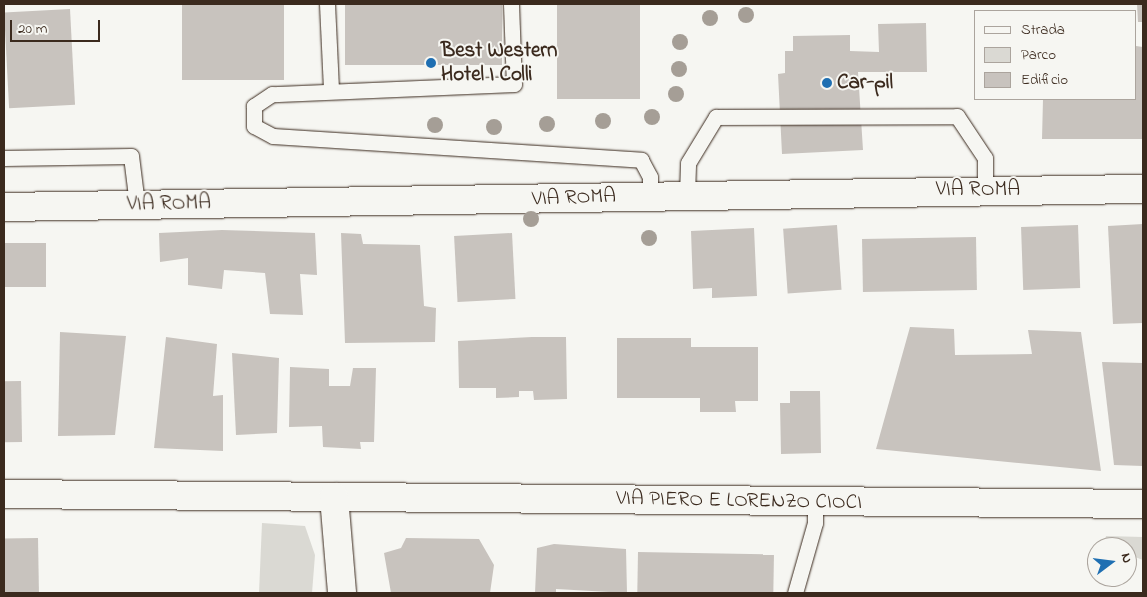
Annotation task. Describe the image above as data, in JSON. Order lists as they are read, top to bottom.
{
  "streets": {
    "street": ["VIA ROMA", "VIA PIERO E LORENZO CIOCI"]
  },
  "places": ["Best Western Hotel I Colli", "Car-pil"],
  "legend": ["Strada", "Parco", "Edificio"],
  "scale_bar": "20 m",
  "north": "right"
}
